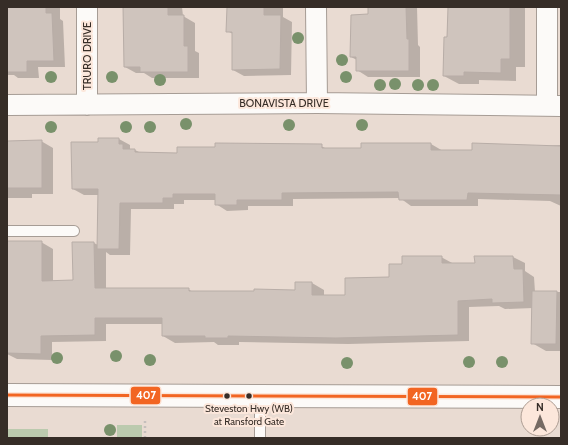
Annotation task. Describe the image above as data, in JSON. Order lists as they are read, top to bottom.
{
  "streets": {
    "street": ["TRURO DRIVE", "BONAVISTA DRIVE"]
  },
  "crossings": [
    ["TRURO DRIVE", "BONAVISTA DRIVE"]
  ],
  "places": ["Steveston Hwy (WB) at Ransford Gate"],
  "lines": ["transit line 407"],
  "north": "top"
}
